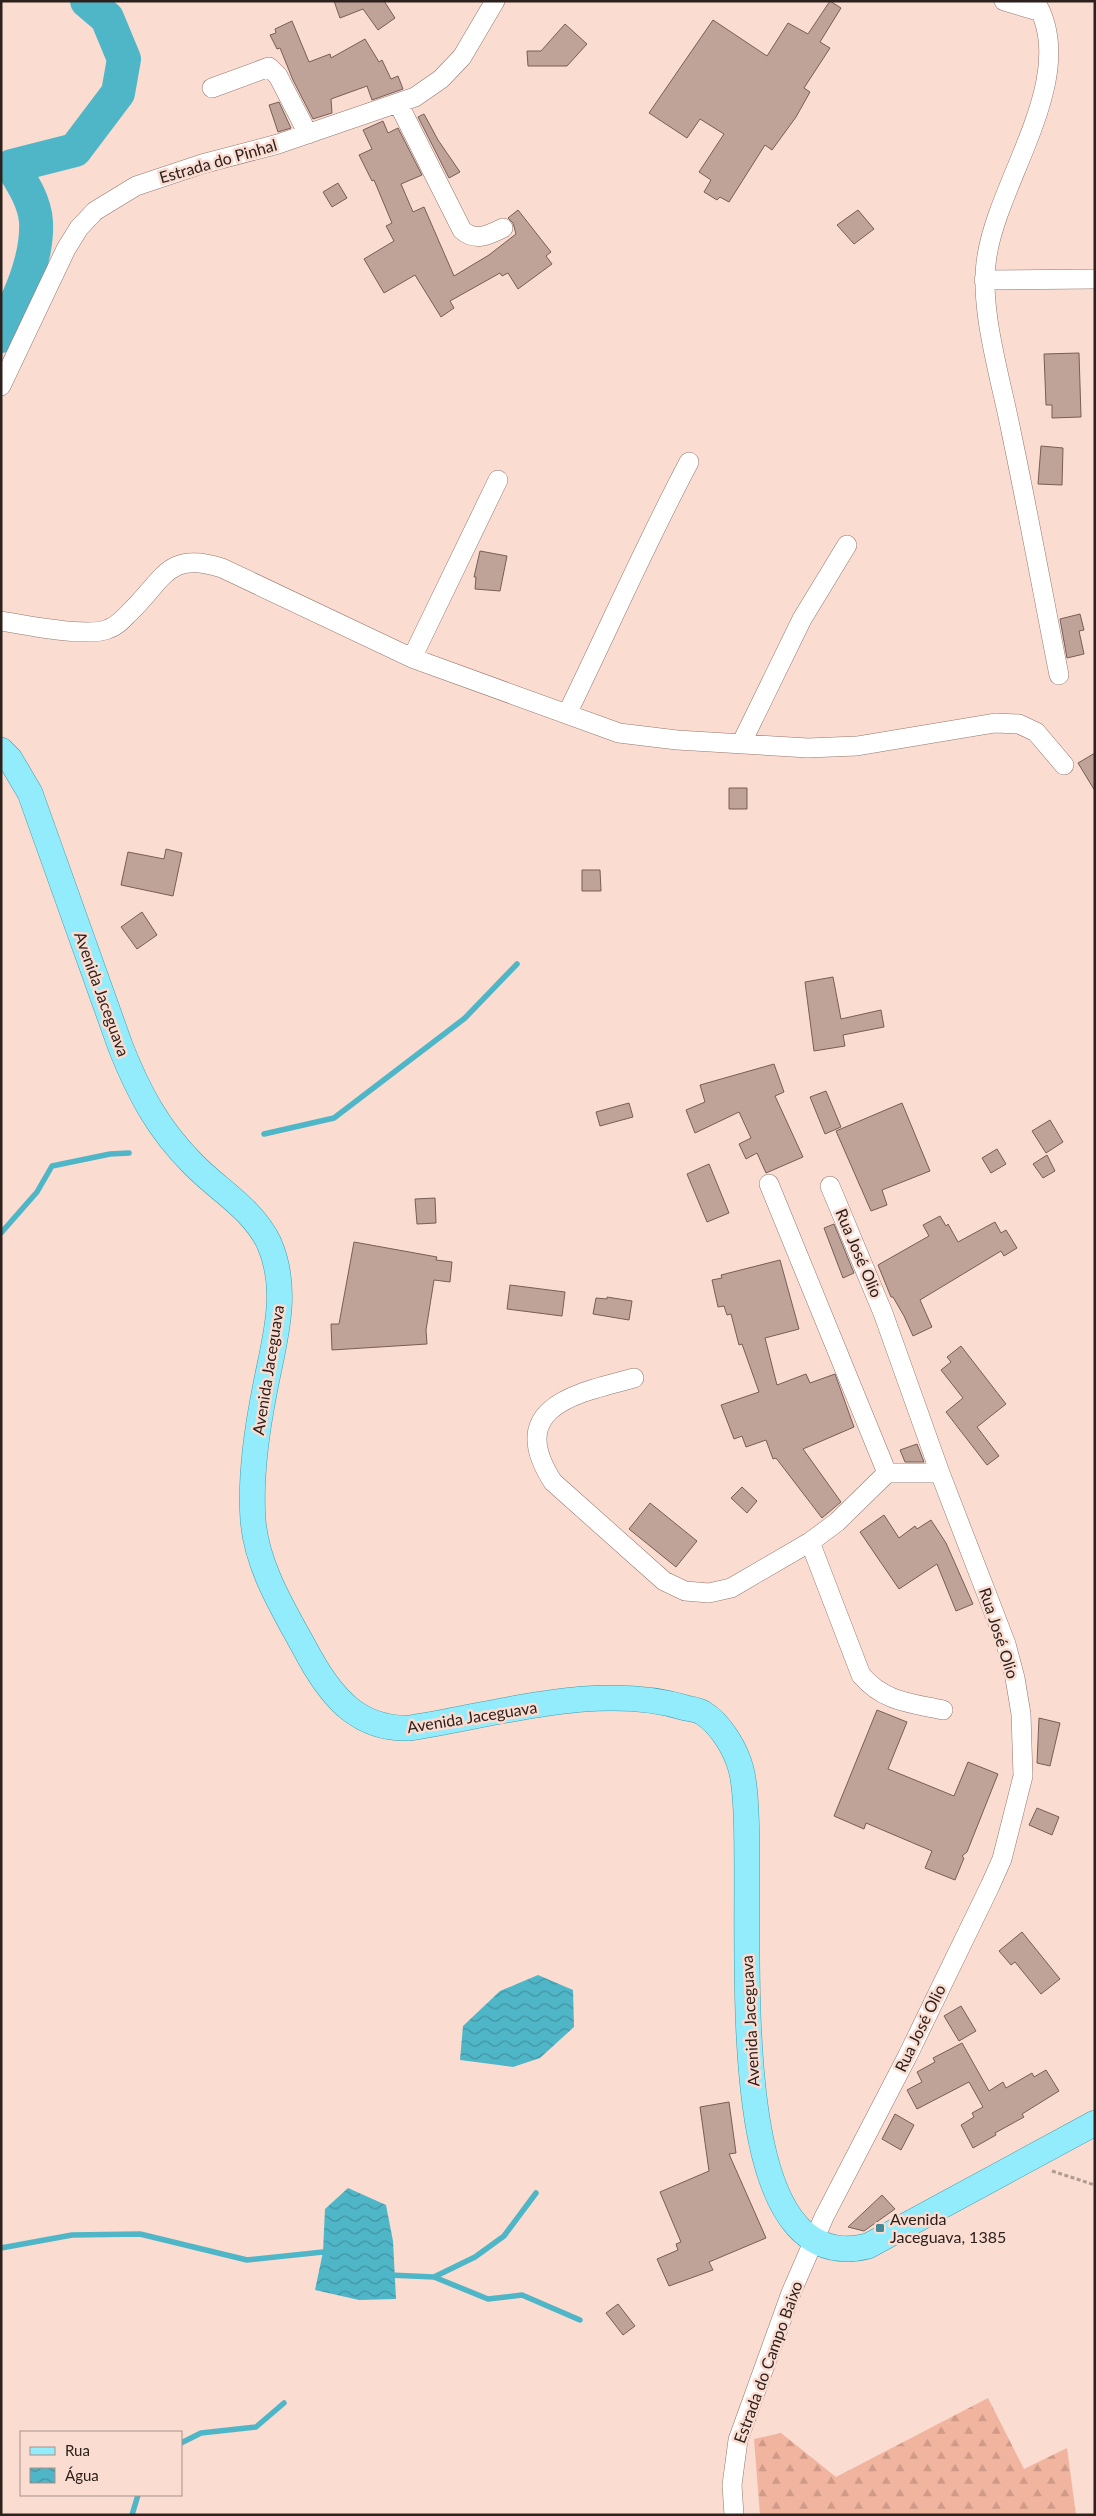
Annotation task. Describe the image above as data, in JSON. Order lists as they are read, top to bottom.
{
  "streets": {
    "main road": ["Avenida Jaceguava"],
    "street": ["Estrada do Pinhal", "Rua José Olio", "Estrada do Campo Baixo"]
  },
  "crossings": [
    ["Avenida Jaceguava", "Rua José Olio"],
    ["Avenida Jaceguava", "Estrada do Campo Baixo"],
    ["Rua José Olio", "Estrada do Campo Baixo"]
  ],
  "places": {
    "transit": ["Avenida Jaceguava, 1385"]
  },
  "legend": ["Rua", "Água"]
}
